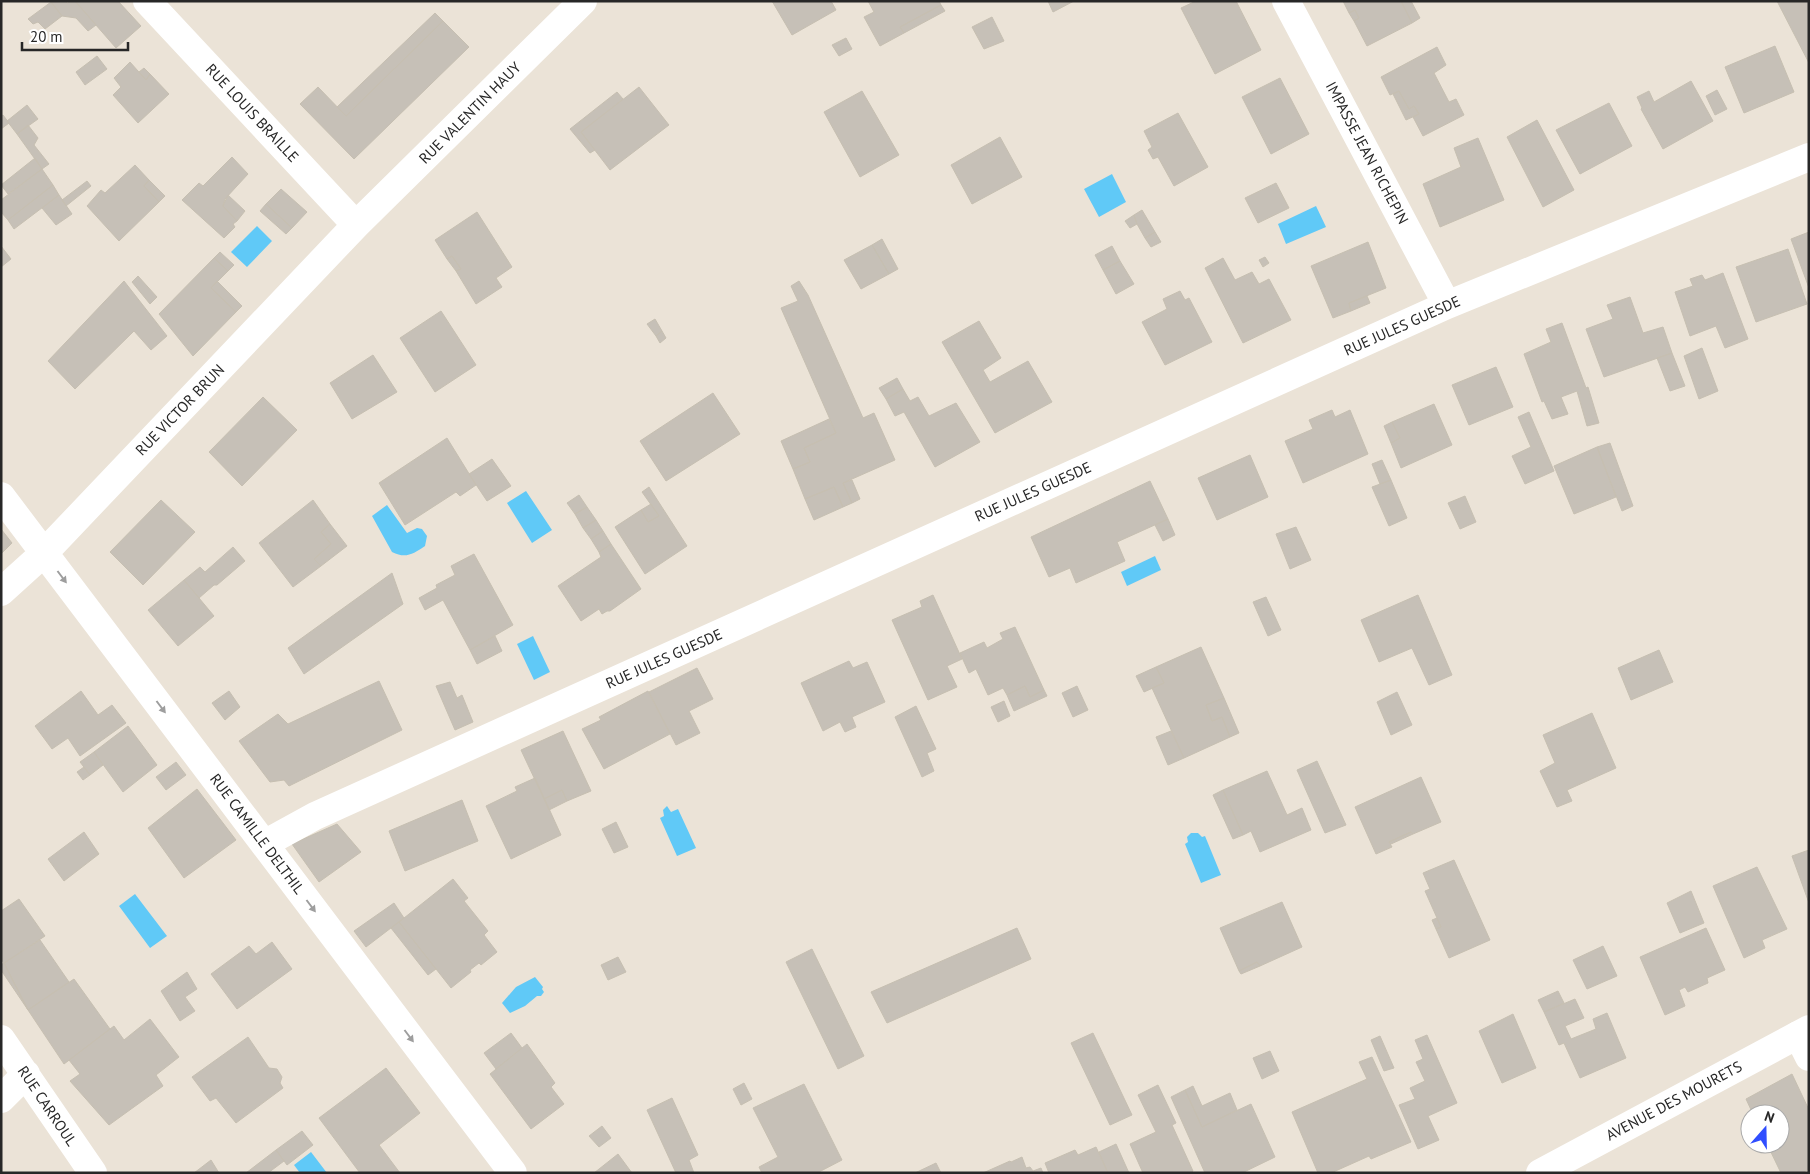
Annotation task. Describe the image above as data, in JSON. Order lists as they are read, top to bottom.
{
  "streets": {
    "street": [
      "RUE LOUIS BRAILLE",
      "RUE VALENTIN HAUY",
      "IMPASSE JEAN RICHEPIN",
      "RUE JULES GUESDE",
      "RUE VICTOR BRUN",
      "RUE CAMILLE DELTHIL",
      "AVENUE DES MOURETS",
      "RUE CARROUL"
    ]
  },
  "crossings": [
    ["RUE LOUIS BRAILLE", "RUE VALENTIN HAUY"],
    ["RUE LOUIS BRAILLE", "RUE VICTOR BRUN"],
    ["RUE VALENTIN HAUY", "RUE VICTOR BRUN"],
    ["IMPASSE JEAN RICHEPIN", "RUE JULES GUESDE"],
    ["RUE JULES GUESDE", "RUE CAMILLE DELTHIL"],
    ["RUE VICTOR BRUN", "RUE CAMILLE DELTHIL"]
  ],
  "one_way": ["RUE CAMILLE DELTHIL"],
  "scale_bar": "20 m",
  "north": "top"
}
